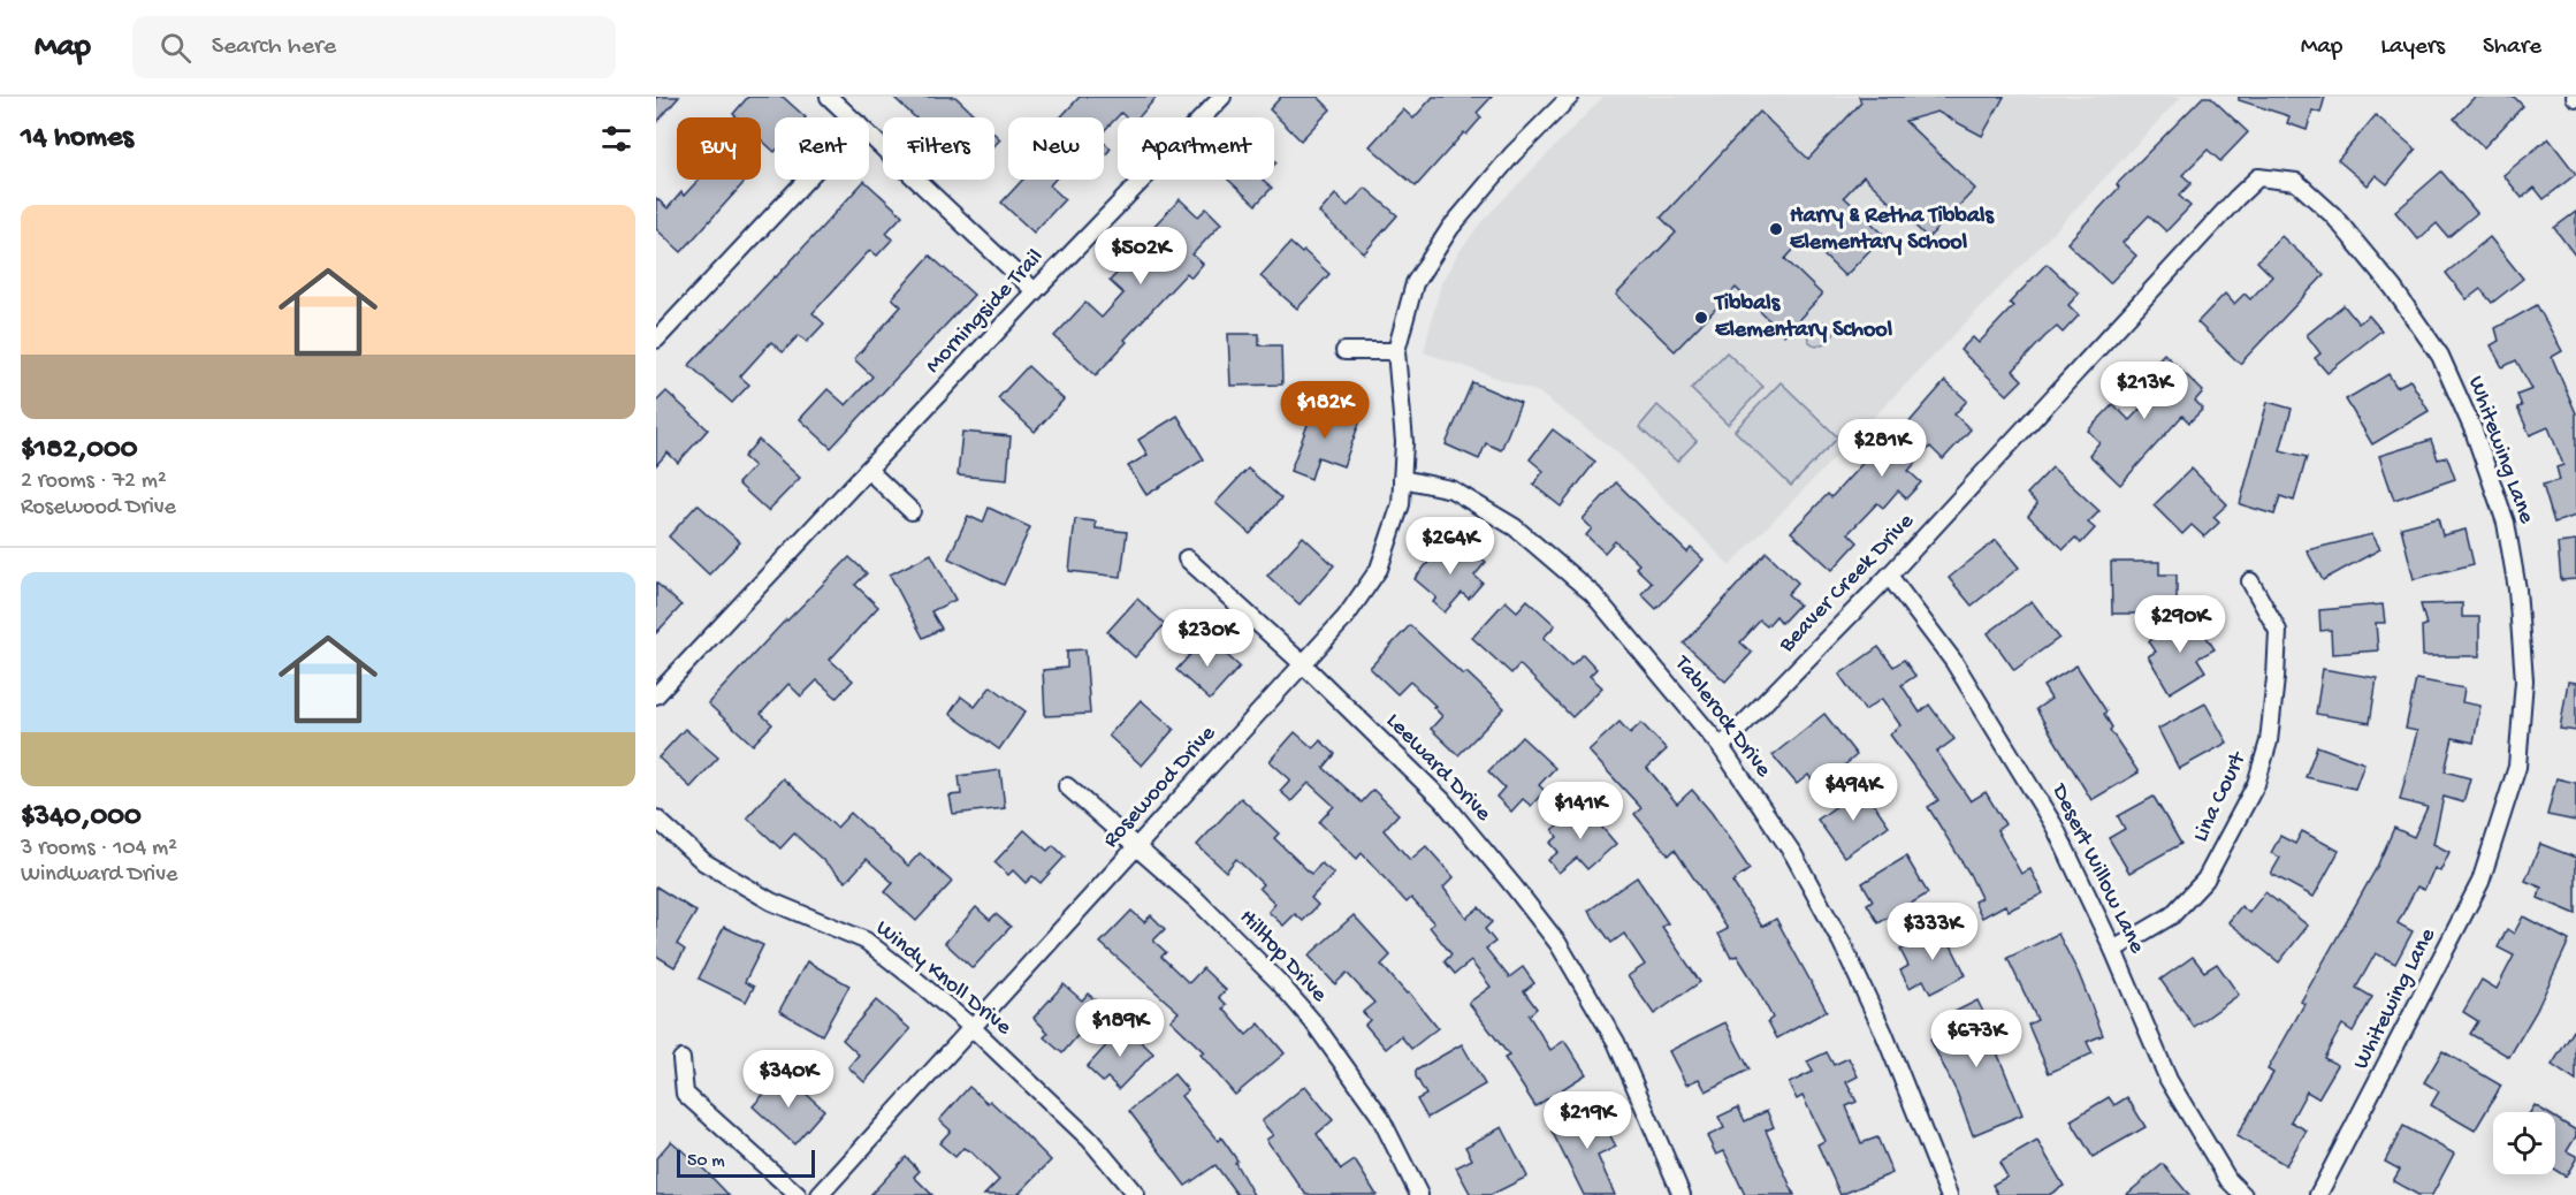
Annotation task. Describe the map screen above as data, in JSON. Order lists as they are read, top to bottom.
{
  "streets": {
    "street": [
      "Morningside Trail",
      "Whitewing Lane",
      "Beaver Creek Drive",
      "Tablerock Drive",
      "Leeward Drive",
      "Rosewood Drive",
      "Lina Court",
      "Desert Willow Lane",
      "Hilltop Drive",
      "Windy Knoll Drive"
    ]
  },
  "crossings": [
    ["Whitewing Lane", "Beaver Creek Drive"],
    ["Beaver Creek Drive", "Tablerock Drive"],
    ["Beaver Creek Drive", "Desert Willow Lane"],
    ["Tablerock Drive", "Rosewood Drive"],
    ["Leeward Drive", "Rosewood Drive"],
    ["Rosewood Drive", "Hilltop Drive"],
    ["Rosewood Drive", "Windy Knoll Drive"],
    ["Lina Court", "Desert Willow Lane"]
  ],
  "places": ["Harry & Retha Tibbals Elementary School", "Tibbals Elementary School"],
  "scale_bar": "50 m",
  "page": {
    "header": "Map",
    "search": "Search here",
    "nav": ["Map", "Layers", "Share"],
    "heading": "14 homes",
    "chip": [
      "Buy",
      "Rent",
      "Filters",
      "New",
      "Apartment"
    ],
    "list": [
      {
        "name": "$182,000",
        "note": "2 rooms · 72 m² · Rosewood Drive"
      },
      {
        "name": "$340,000",
        "note": "3 rooms · 104 m² · Windward Drive"
      }
    ],
    "price": [
      "$502K",
      "$213K",
      "$182K",
      "$281K",
      "$264K",
      "$290K",
      "$230K",
      "$494K",
      "$141K",
      "$333K",
      "$189K",
      "$673K",
      "$340K",
      "$219K"
    ],
    "scale": "50 m"
  }
}
